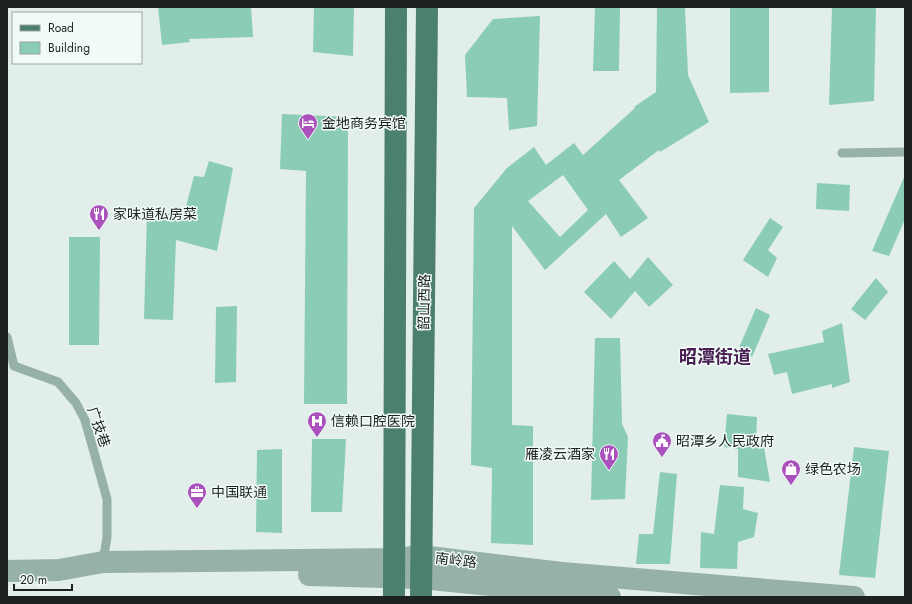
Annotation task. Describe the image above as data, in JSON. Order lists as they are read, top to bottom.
{
  "streets": {
    "main road": ["韶山西路"],
    "street": ["南岭路"],
    "lane": ["广技巷"]
  },
  "crossings": [
    ["韶山西路", "南岭路"],
    ["广技巷", "南岭路"]
  ],
  "districts": ["昭潭街道"],
  "places": {
    "hotel": ["金地商务宾馆"],
    "restaurant": ["家味道私房菜", "雁凌云酒家"],
    "hospital": ["信赖口腔医院"],
    "public building": ["昭潭乡人民政府"],
    "shop": ["绿色农场"],
    "office": ["中国联通"]
  },
  "legend": ["Road", "Building"],
  "scale_bar": "20 m"
}
